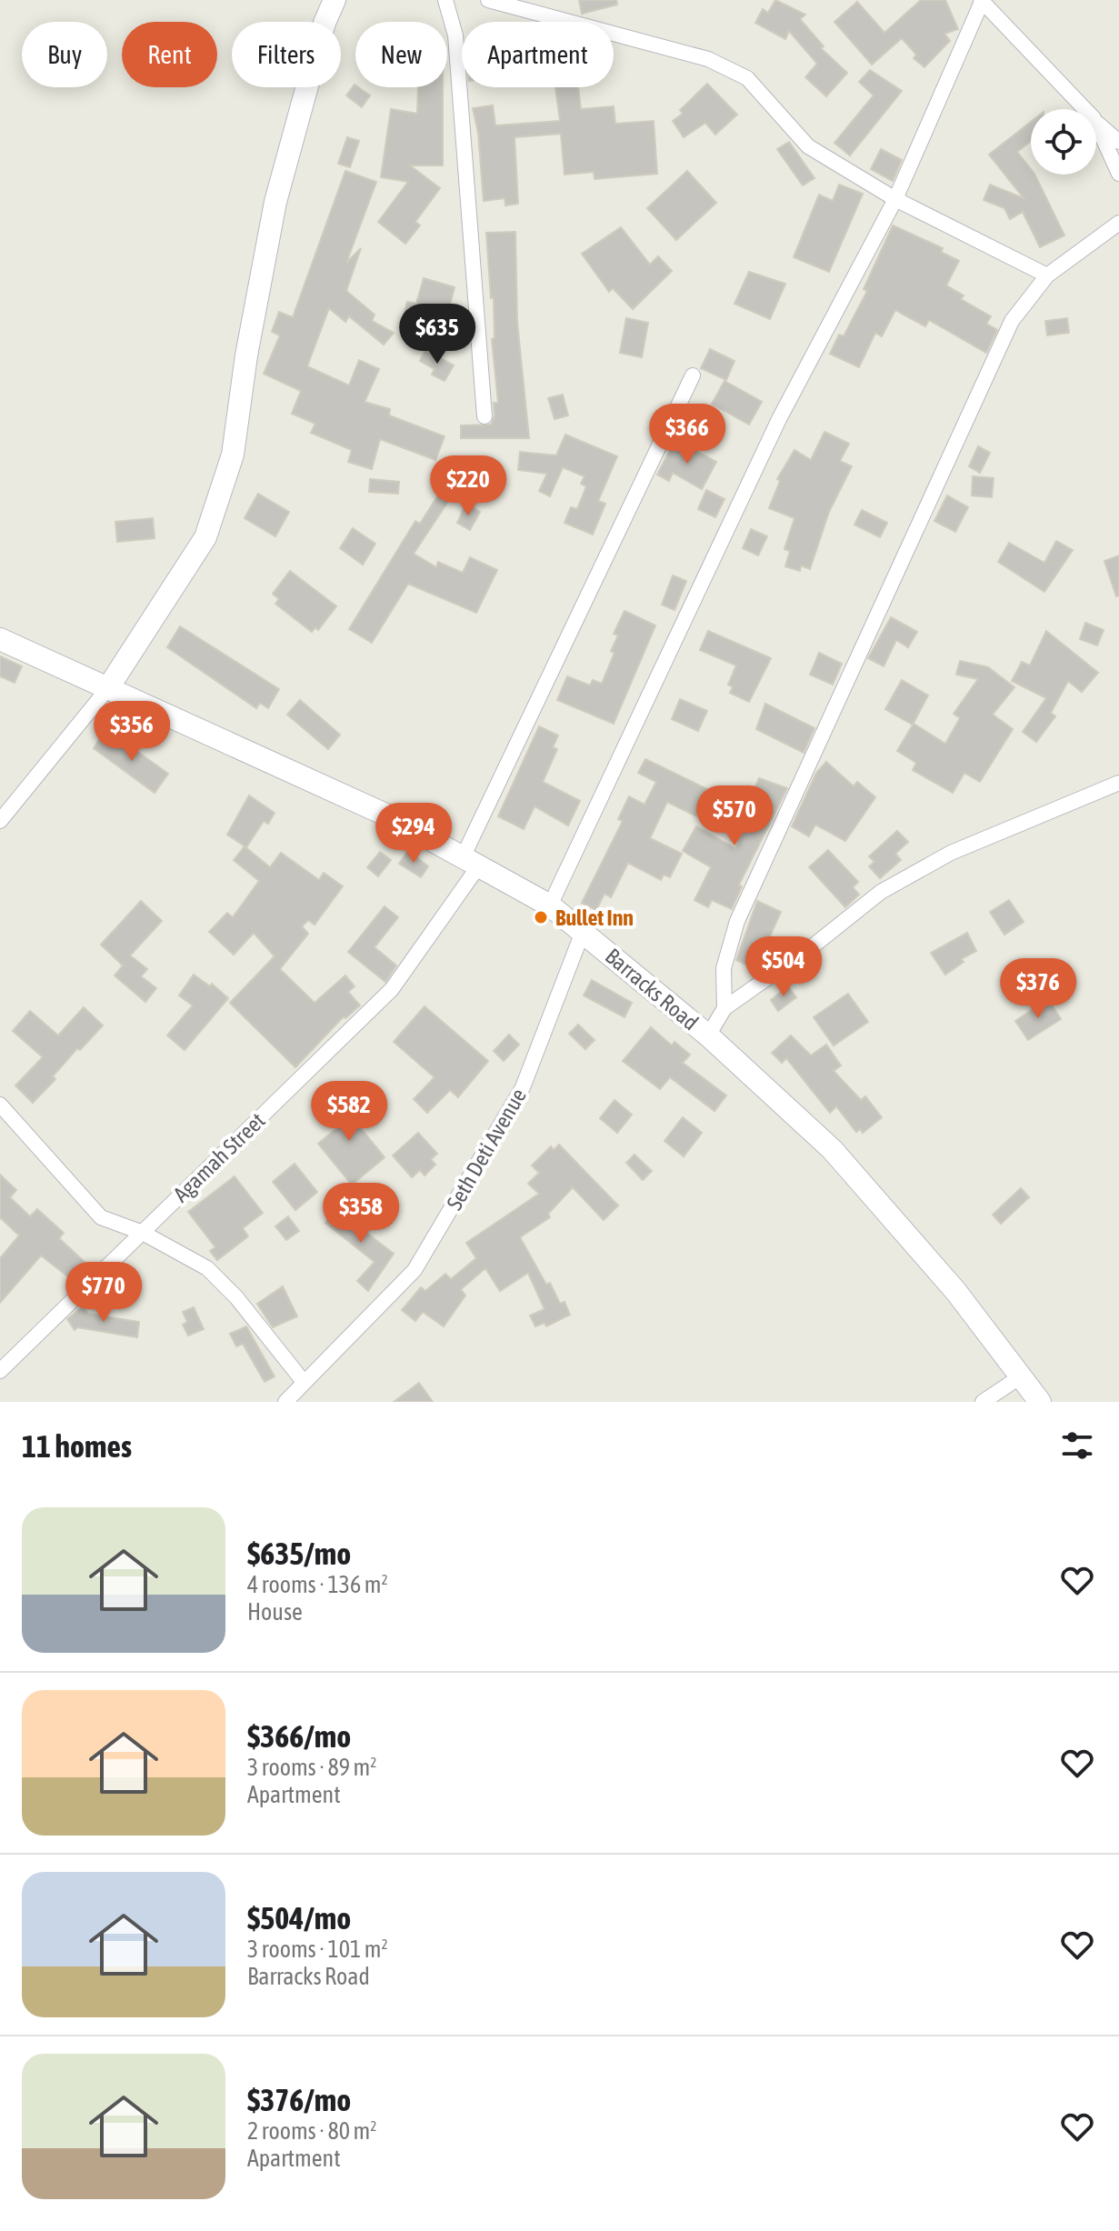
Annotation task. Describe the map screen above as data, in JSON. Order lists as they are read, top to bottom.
{
  "streets": {
    "street": ["Barracks Road", "Seth Deti Avenue", "Agamah Street"]
  },
  "crossings": [
    ["Barracks Road", "Seth Deti Avenue"],
    ["Barracks Road", "Agamah Street"]
  ],
  "places": ["Bullet Inn"],
  "page": {
    "chip": [
      "Buy",
      "Rent",
      "Filters",
      "New",
      "Apartment"
    ],
    "price": [
      "$635",
      "$366",
      "$220",
      "$356",
      "$570",
      "$294",
      "$504",
      "$376",
      "$582",
      "$358",
      "$770"
    ],
    "heading": "11 homes",
    "list": [
      {
        "name": "$635/mo",
        "note": "4 rooms · 136 m² · House"
      },
      {
        "name": "$366/mo",
        "note": "3 rooms · 89 m² · Apartment"
      },
      {
        "name": "$504/mo",
        "note": "3 rooms · 101 m² · Barracks Road"
      },
      {
        "name": "$376/mo",
        "note": "2 rooms · 80 m² · Apartment"
      }
    ]
  }
}
